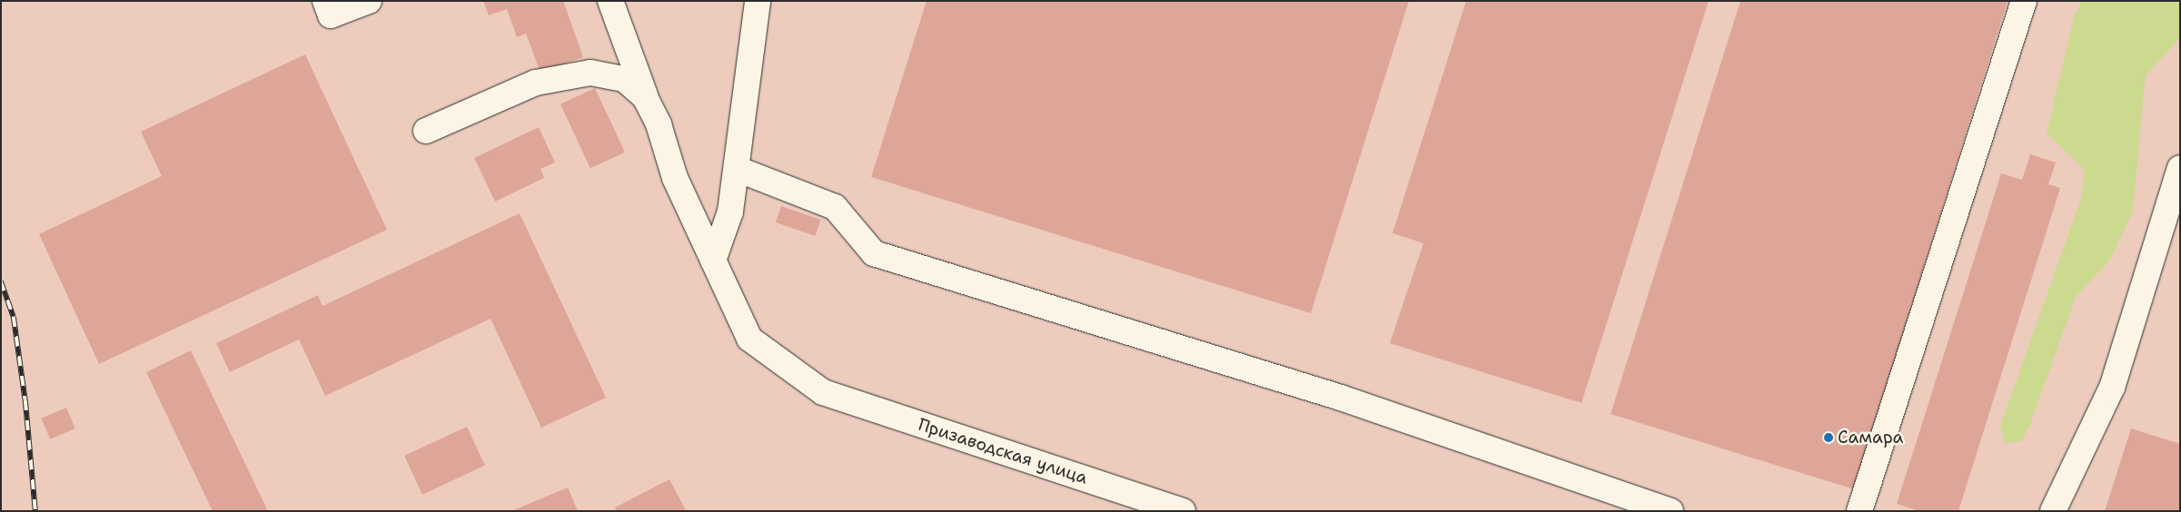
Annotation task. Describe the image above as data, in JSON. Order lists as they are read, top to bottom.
{
  "streets": {
    "street": ["Призаводская улица"]
  },
  "places": ["Самара"]
}
